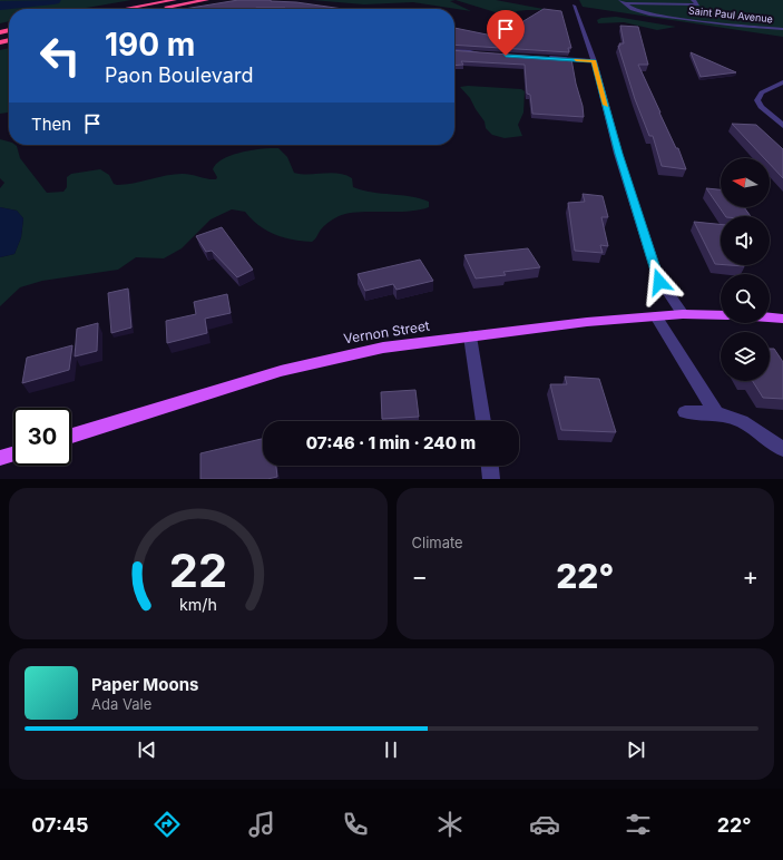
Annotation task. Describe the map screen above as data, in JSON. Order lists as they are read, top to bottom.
{
  "streets": {
    "main road": ["Vernon Street"],
    "street": ["Saint Paul Avenue"]
  },
  "north": "left",
  "page": {
    "turn": ["190 m", "Paon Boulevard"],
    "then": "Then",
    "limit": "30",
    "trip": "07:46 · 1 min · 240 m",
    "tile": "Climate",
    "heat": ["−", "22°", "+"],
    "song": ["Paper Moons", "Ada Vale"],
    "tabs": ["07:45", "22°"],
    "gauge": ["22", "km/h"]
  }
}
